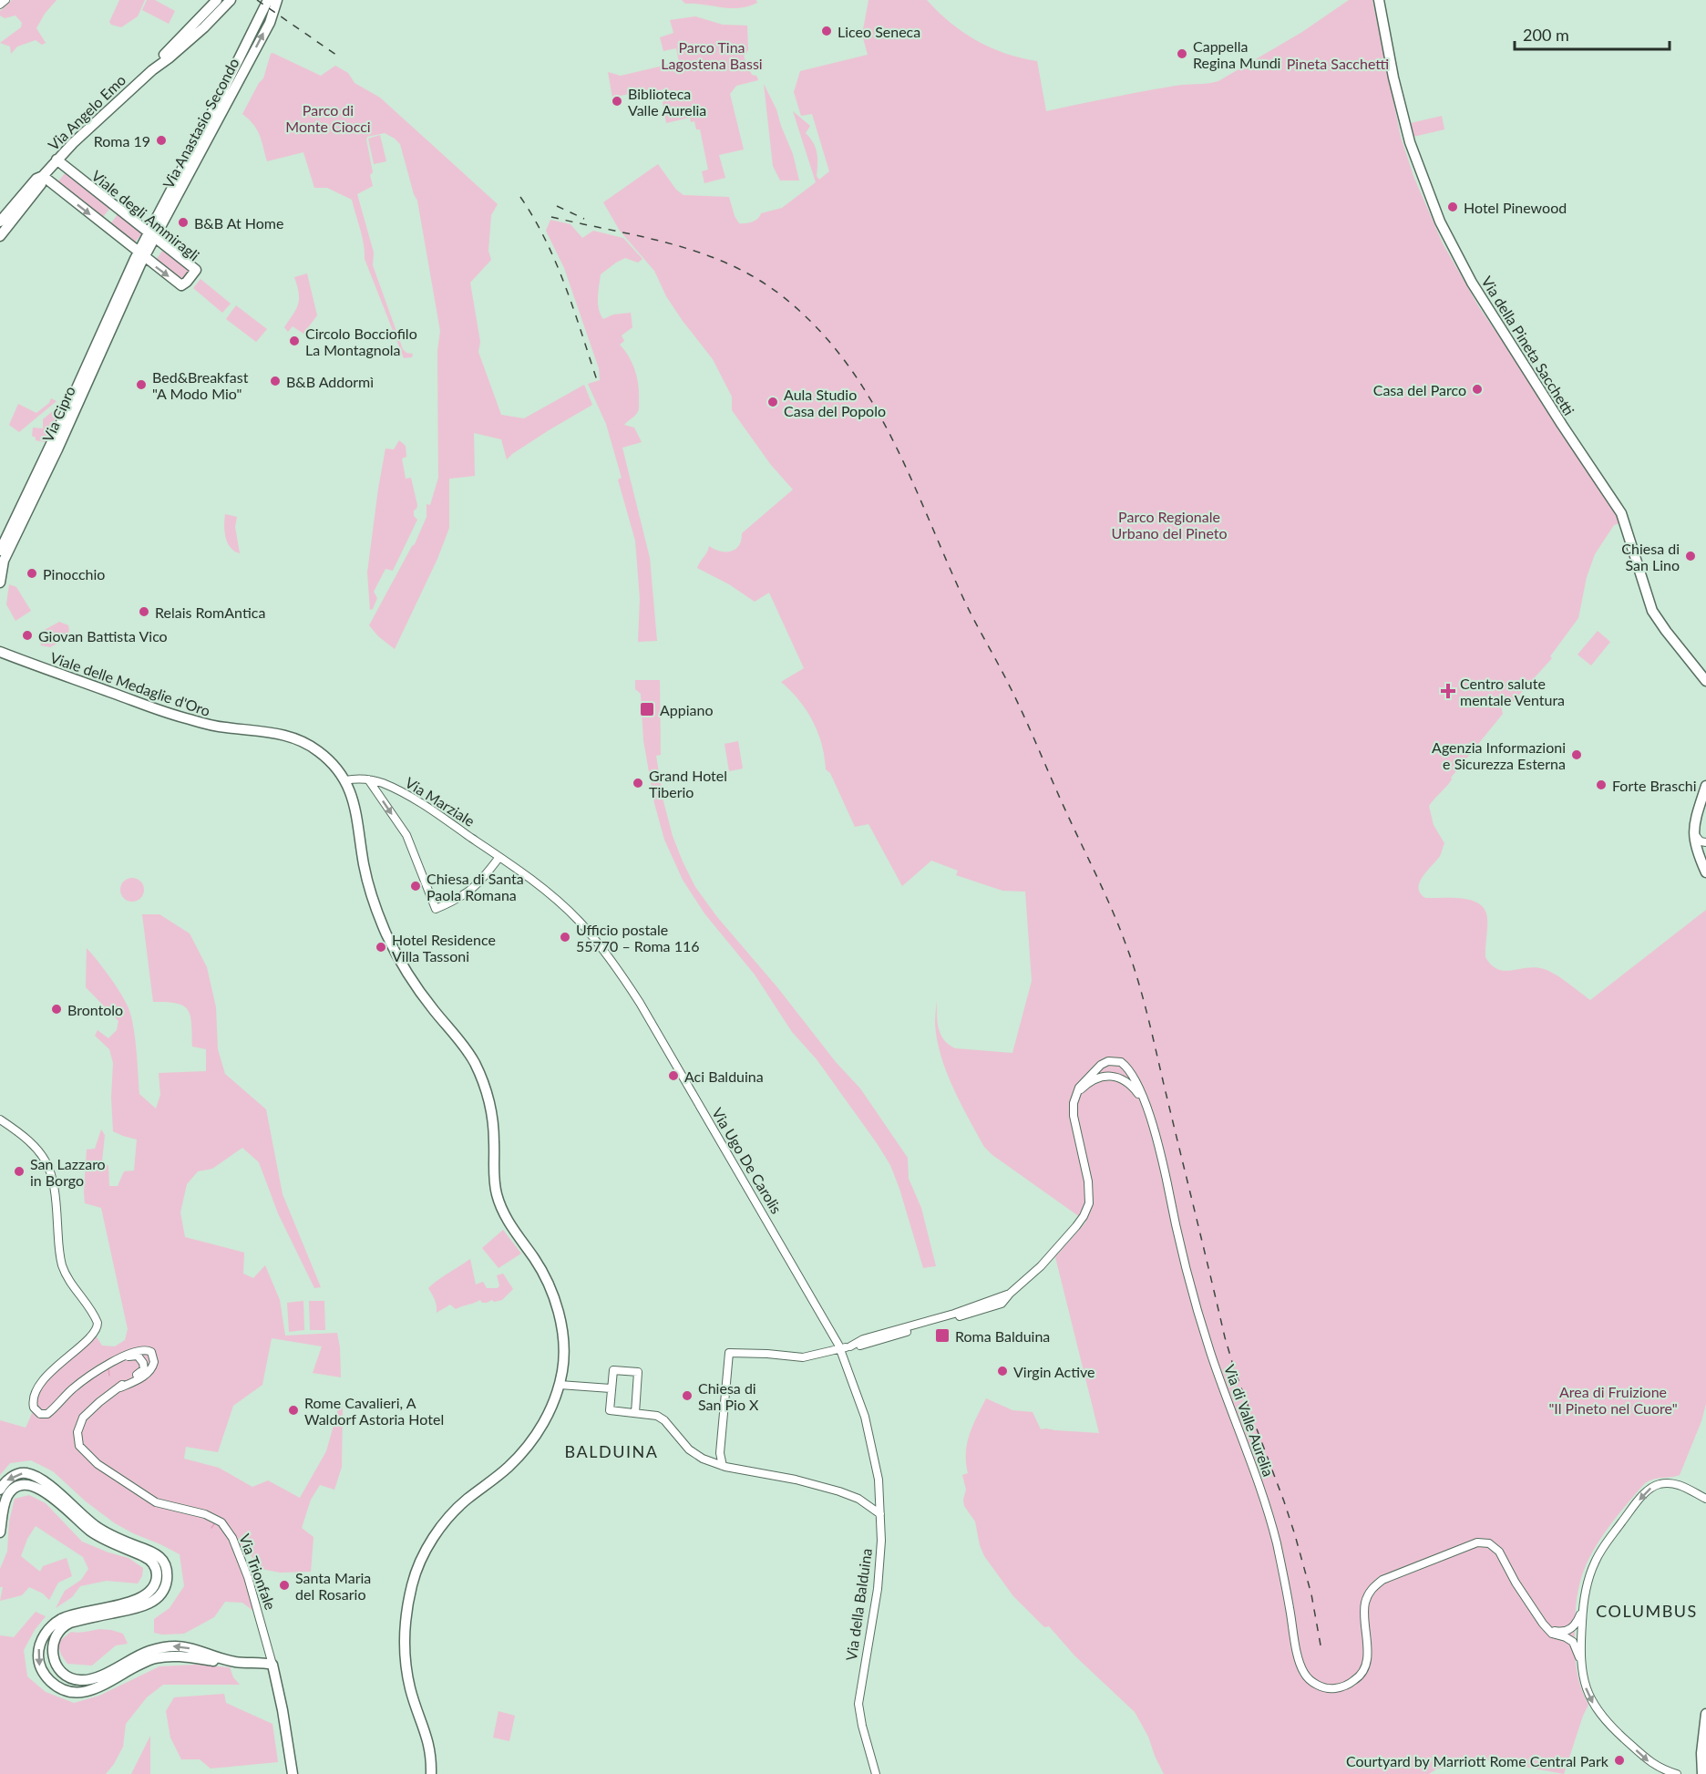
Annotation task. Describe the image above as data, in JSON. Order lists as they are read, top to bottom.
{
  "streets": {
    "main road": [
      "Via Angelo Emo",
      "Via Anastasio Secondo",
      "Viale degli Ammiragli",
      "Via della Pineta Sacchetti",
      "Via Cipro",
      "Viale delle Medaglie d'Oro",
      "Via Trionfale"
    ],
    "street": [
      "Via Marziale",
      "Via Ugo De Carolis",
      "Via di Valle Aurelia",
      "Via della Balduina"
    ]
  },
  "crossings": [
    ["Via Angelo Emo", "Viale degli Ammiragli"],
    ["Via Anastasio Secondo", "Viale degli Ammiragli"],
    ["Via Anastasio Secondo", "Via Cipro"],
    ["Viale degli Ammiragli", "Via Cipro"],
    ["Viale delle Medaglie d'Oro", "Via Marziale"],
    ["Via Marziale", "Via Ugo De Carolis"],
    ["Via Ugo De Carolis", "Via della Balduina"]
  ],
  "districts": ["BALDUINA", "COLUMBUS"],
  "parks": [
    "Parco Tina Lagostena Bassi",
    "Pineta Sacchetti",
    "Parco di Monte Ciocci",
    "Parco Regionale Urbano del Pineto",
    "Area di Fruizione \"Il Pineto nel Cuore\""
  ],
  "places": {
    "other": [
      "Liceo Seneca",
      "Cappella Regina Mundi",
      "Biblioteca Valle Aurelia",
      "Roma 19",
      "Hotel Pinewood",
      "B&B At Home",
      "Circolo Bocciofilo La Montagnola",
      "B&B Addormì",
      "Bed&Breakfast \"A Modo Mio\"",
      "Casa del Parco",
      "Aula Studio Casa del Popolo",
      "Chiesa di San Lino",
      "Pinocchio",
      "Relais RomAntica",
      "Giovan Battista Vico",
      "Agenzia Informazioni e Sicurezza Esterna",
      "Grand Hotel Tiberio",
      "Forte Braschi",
      "Chiesa di Santa Paola Romana",
      "Ufficio postale 55770 – Roma 116",
      "Hotel Residence Villa Tassoni",
      "Brontolo",
      "Aci Balduina",
      "San Lazzaro in Borgo",
      "Virgin Active",
      "Chiesa di San Pio X",
      "Rome Cavalieri, A Waldorf Astoria Hotel",
      "Santa Maria del Rosario",
      "Courtyard by Marriott Rome Central Park"
    ],
    "health": ["Centro salute mentale Ventura"],
    "transit": ["Appiano", "Roma Balduina"]
  },
  "scale_bar": "200 m"
}
